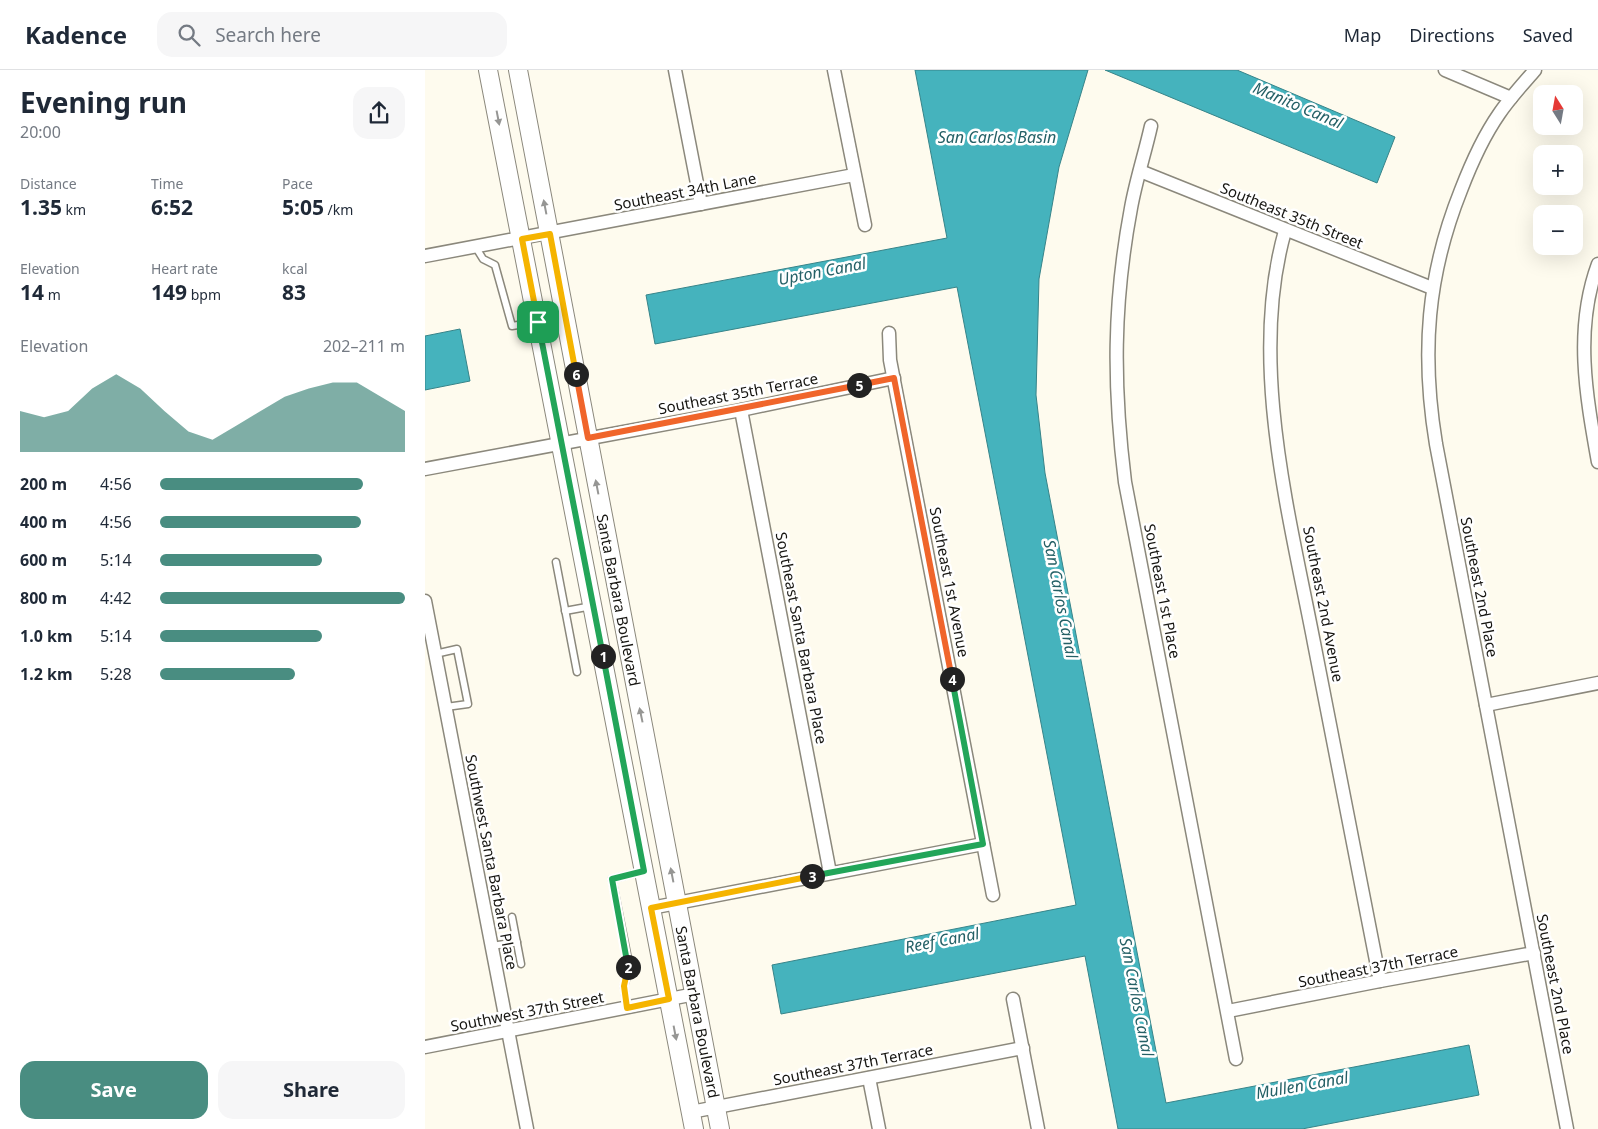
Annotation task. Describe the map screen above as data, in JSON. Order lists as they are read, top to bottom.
{
  "streets": {
    "main road": ["Santa Barbara Boulevard"],
    "street": [
      "Southeast 34th Lane",
      "Southeast 35th Street",
      "Southeast 35th Terrace",
      "Southeast 1st Avenue",
      "Southeast 2nd Place",
      "Southeast 1st Place",
      "Southeast 2nd Avenue",
      "Southeast Santa Barbara Place",
      "Southwest Santa Barbara Place",
      "Southeast 37th Terrace",
      "Southwest 37th Street"
    ]
  },
  "crossings": [
    ["Southeast 34th Lane", "Santa Barbara Boulevard"],
    ["Southeast 35th Street", "Southeast 2nd Place"],
    ["Southeast 35th Street", "Southeast 1st Place"],
    ["Southeast 35th Street", "Southeast 2nd Avenue"],
    ["Southeast 35th Terrace", "Southeast 1st Avenue"],
    ["Southeast 35th Terrace", "Santa Barbara Boulevard"],
    ["Southeast 35th Terrace", "Southeast Santa Barbara Place"],
    ["Southeast 2nd Place", "Southeast 37th Terrace"],
    ["Southeast 1st Place", "Southeast 37th Terrace"],
    ["Santa Barbara Boulevard", "Southeast 37th Terrace"],
    ["Santa Barbara Boulevard", "Southwest 37th Street"],
    ["Southeast 2nd Avenue", "Southeast 37th Terrace"],
    ["Southwest Santa Barbara Place", "Southwest 37th Street"]
  ],
  "water": [
    "Manito Canal",
    "San Carlos Basin",
    "Upton Canal",
    "San Carlos Canal",
    "Reef Canal",
    "Mullen Canal"
  ],
  "north": "top",
  "page": {
    "header": "Kadence",
    "search": "Search here",
    "nav": ["Map", "Directions", "Saved"],
    "heading": ["Evening run", "20:00"],
    "map_buttons": ["+", "−"],
    "stats": [
      ["Distance", "1.35 km"],
      ["Time", "6:52"],
      ["Pace", "5:05 /km"],
      ["Elevation", "14 m"],
      ["Heart rate", "149 bpm"],
      ["kcal", "83"]
    ],
    "chart": ["Elevation", "202–211 m"],
    "pins": [
      "6",
      "5",
      "1",
      "4",
      "3",
      "2"
    ],
    "list": [
      {
        "name": "200 m",
        "note": "4:56"
      },
      {
        "name": "400 m",
        "note": "4:56"
      },
      {
        "name": "600 m",
        "note": "5:14"
      },
      {
        "name": "800 m",
        "note": "4:42"
      },
      {
        "name": "1.0 km",
        "note": "5:14"
      },
      {
        "name": "1.2 km",
        "note": "5:28"
      }
    ],
    "buttons": ["Save", "Share"]
  }
}
